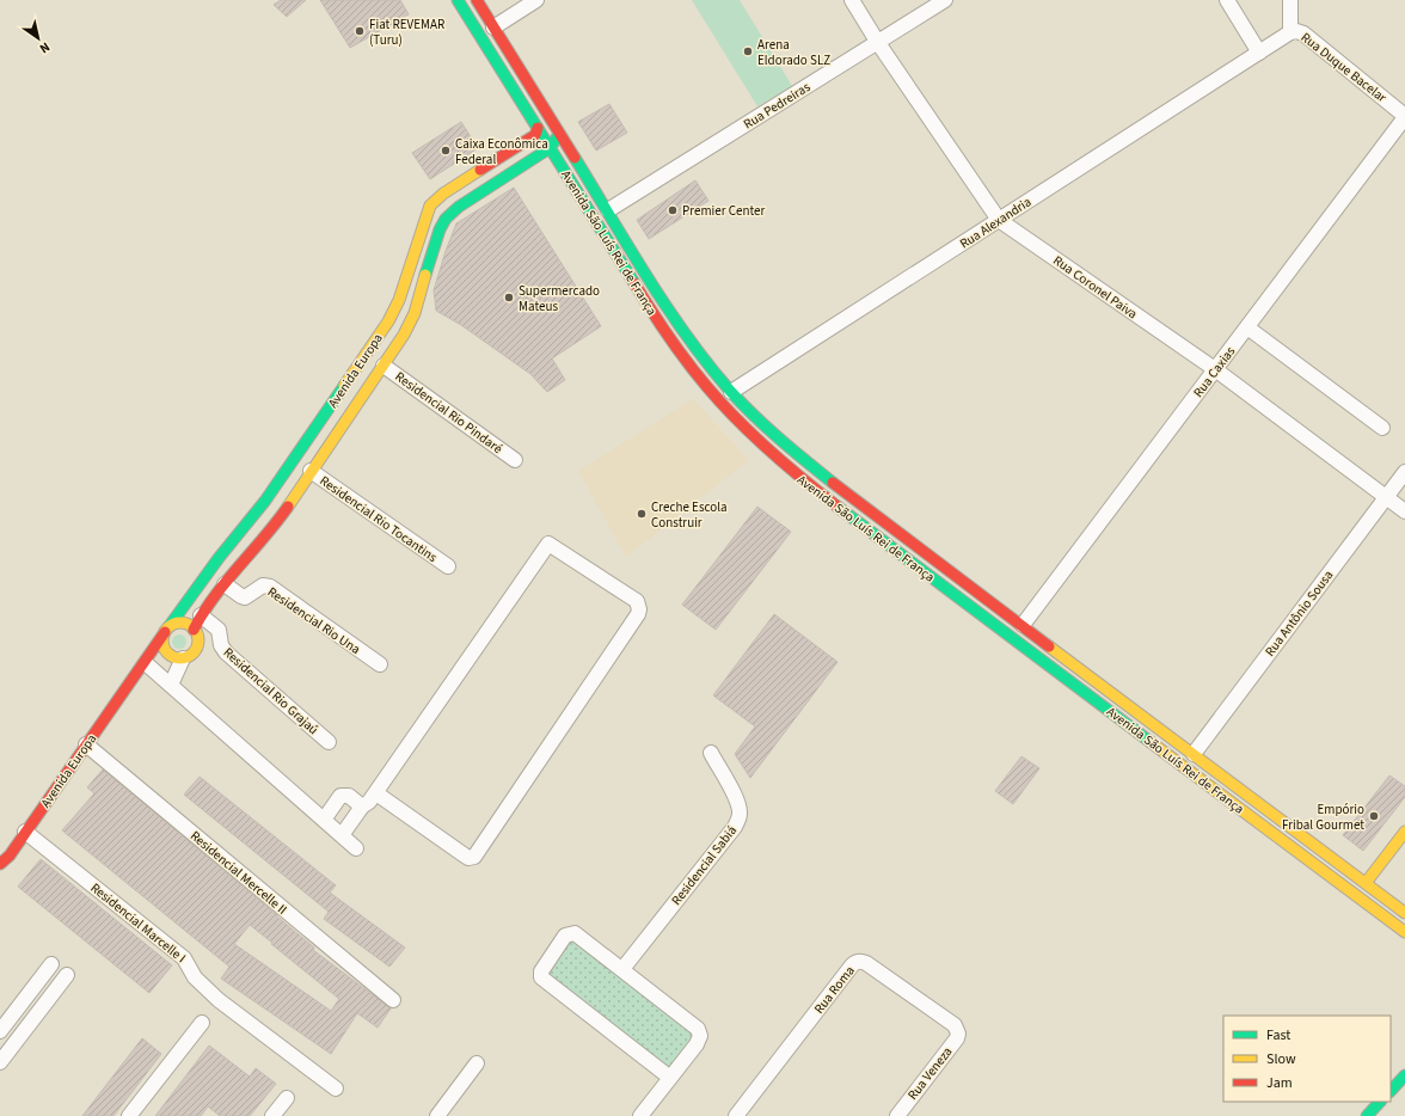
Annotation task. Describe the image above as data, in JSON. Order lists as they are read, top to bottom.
{
  "streets": {
    "main road": ["Avenida São Luís Rei de França", "Avenida Europa"],
    "street": [
      "Rua Duque Bacelar",
      "Rua Pedreiras",
      "Rua Alexandria",
      "Rua Coronel Paiva",
      "Rua Caxias",
      "Residencial Rio Pindaré",
      "Residencial Rio Tocantins",
      "Rua Antônio Sousa",
      "Residencial Rio Una",
      "Residencial Rio Grajaú",
      "Residencial Sabiá",
      "Residencial Mercelle II",
      "Residencial Marcelle I",
      "Rua Roma",
      "Rua Veneza"
    ]
  },
  "crossings": [
    ["Rua Duque Bacelar", "Rua Alexandria"],
    ["Rua Duque Bacelar", "Rua Caxias"],
    ["Rua Pedreiras", "Avenida São Luís Rei de França"],
    ["Rua Pedreiras", "Rua Coronel Paiva"],
    ["Rua Alexandria", "Avenida São Luís Rei de França"],
    ["Rua Alexandria", "Rua Coronel Paiva"],
    ["Avenida São Luís Rei de França", "Avenida Europa"],
    ["Avenida São Luís Rei de França", "Rua Caxias"],
    ["Avenida São Luís Rei de França", "Rua Antônio Sousa"],
    ["Rua Coronel Paiva", "Rua Caxias"],
    ["Rua Coronel Paiva", "Rua Antônio Sousa"],
    ["Avenida Europa", "Residencial Rio Pindaré"],
    ["Avenida Europa", "Residencial Rio Tocantins"],
    ["Avenida Europa", "Residencial Rio Una"],
    ["Avenida Europa", "Residencial Rio Grajaú"],
    ["Avenida Europa", "Residencial Mercelle II"],
    ["Avenida Europa", "Residencial Marcelle I"],
    ["Rua Roma", "Rua Veneza"]
  ],
  "places": [
    "Fiat REVEMAR (Turu)",
    "Arena Eldorado SLZ",
    "Caixa Econômica Federal",
    "Premier Center",
    "Supermercado Mateus",
    "Creche Escola Construir",
    "Empório Fribal Gourmet"
  ],
  "legend": ["Fast", "Slow", "Jam"],
  "north": "bottom right"
}
